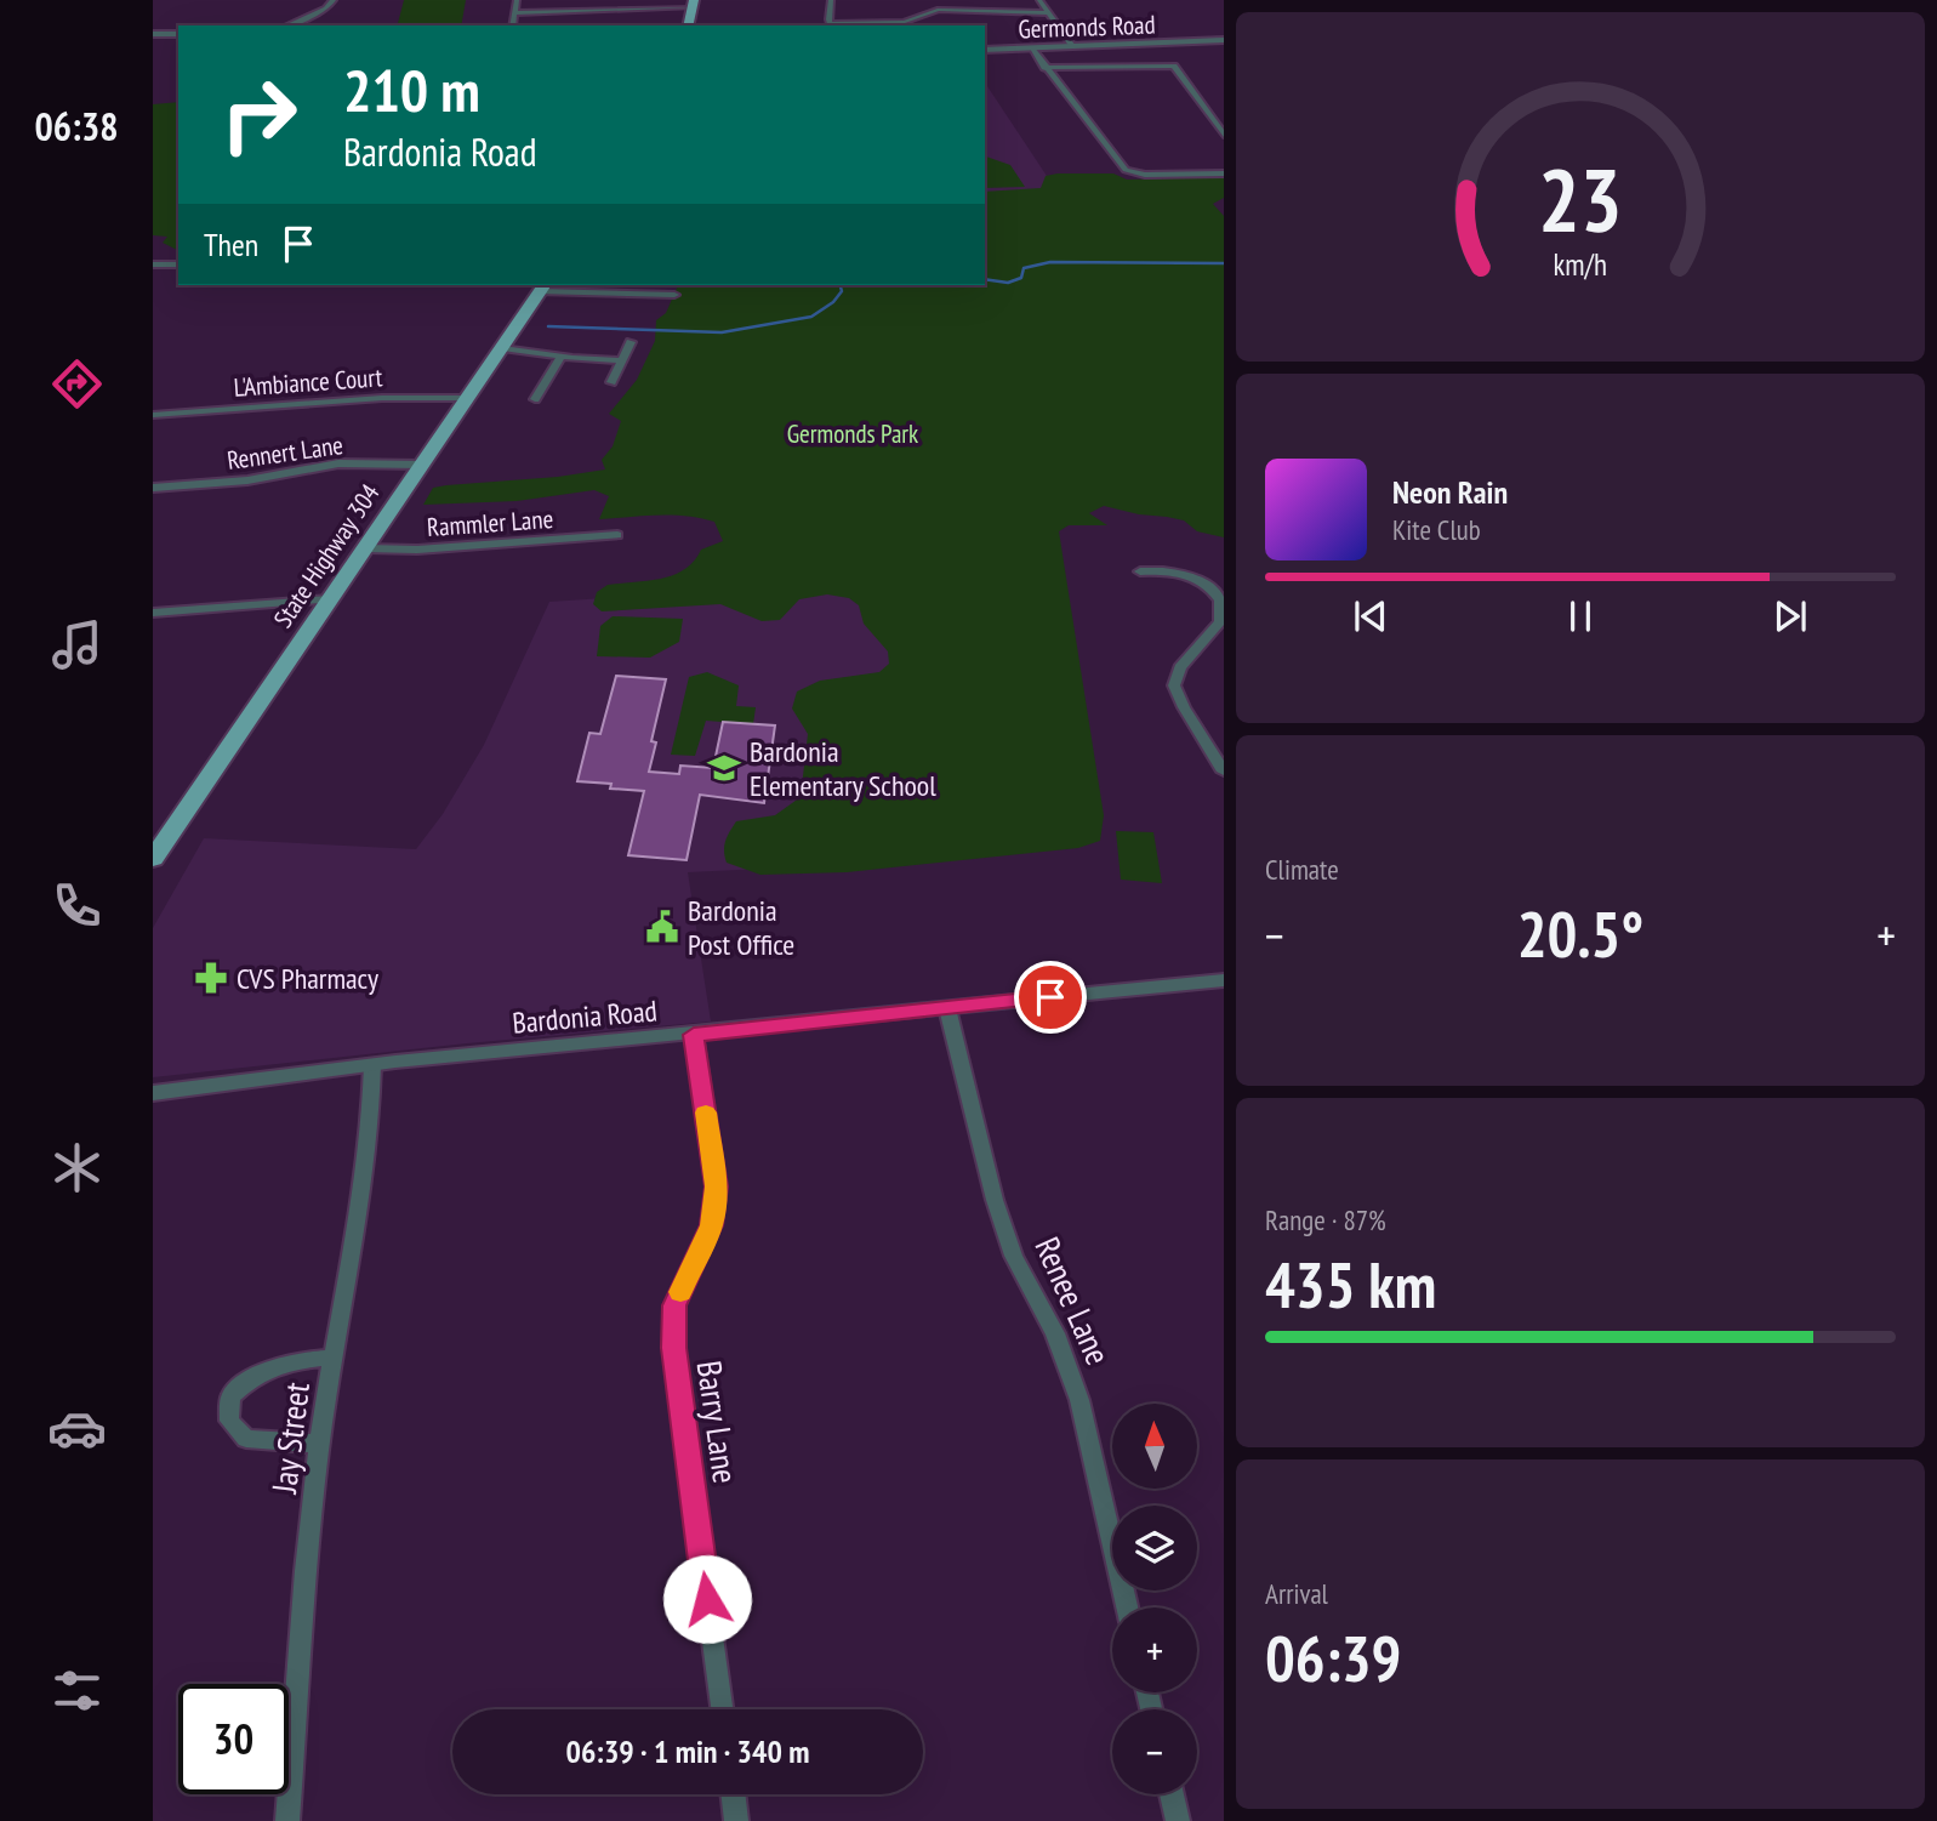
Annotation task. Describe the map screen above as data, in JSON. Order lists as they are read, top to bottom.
{
  "streets": {
    "main road": ["State Highway 304"],
    "street": [
      "Germonds Road",
      "L'Ambiance Court",
      "Rennert Lane",
      "Rammler Lane",
      "Bardonia Road",
      "Renee Lane",
      "Barry Lane",
      "Jay Street"
    ]
  },
  "crossings": [
    ["L'Ambiance Court", "State Highway 304"],
    ["Rennert Lane", "State Highway 304"],
    ["Rammler Lane", "State Highway 304"],
    ["Bardonia Road", "Renee Lane"],
    ["Bardonia Road", "Barry Lane"],
    ["Bardonia Road", "Jay Street"]
  ],
  "parks": ["Germonds Park"],
  "places": {
    "school or university": ["Bardonia Elementary School"],
    "public building": ["Bardonia Post Office"],
    "pharmacy": ["CVS Pharmacy"]
  },
  "north": "top",
  "page": {
    "tabs": "06:38",
    "turn": ["210 m", "Bardonia Road"],
    "then": "Then",
    "song": ["Neon Rain", "Kite Club"],
    "tile": [
      "Climate",
      ["Range · 87%", "435 km"],
      ["Arrival", "06:39"]
    ],
    "heat": ["−", "20.5°", "+"],
    "map_buttons": ["+", "−"],
    "limit": "30",
    "trip": "06:39 · 1 min · 340 m",
    "gauge": ["23", "km/h"]
  }
}
